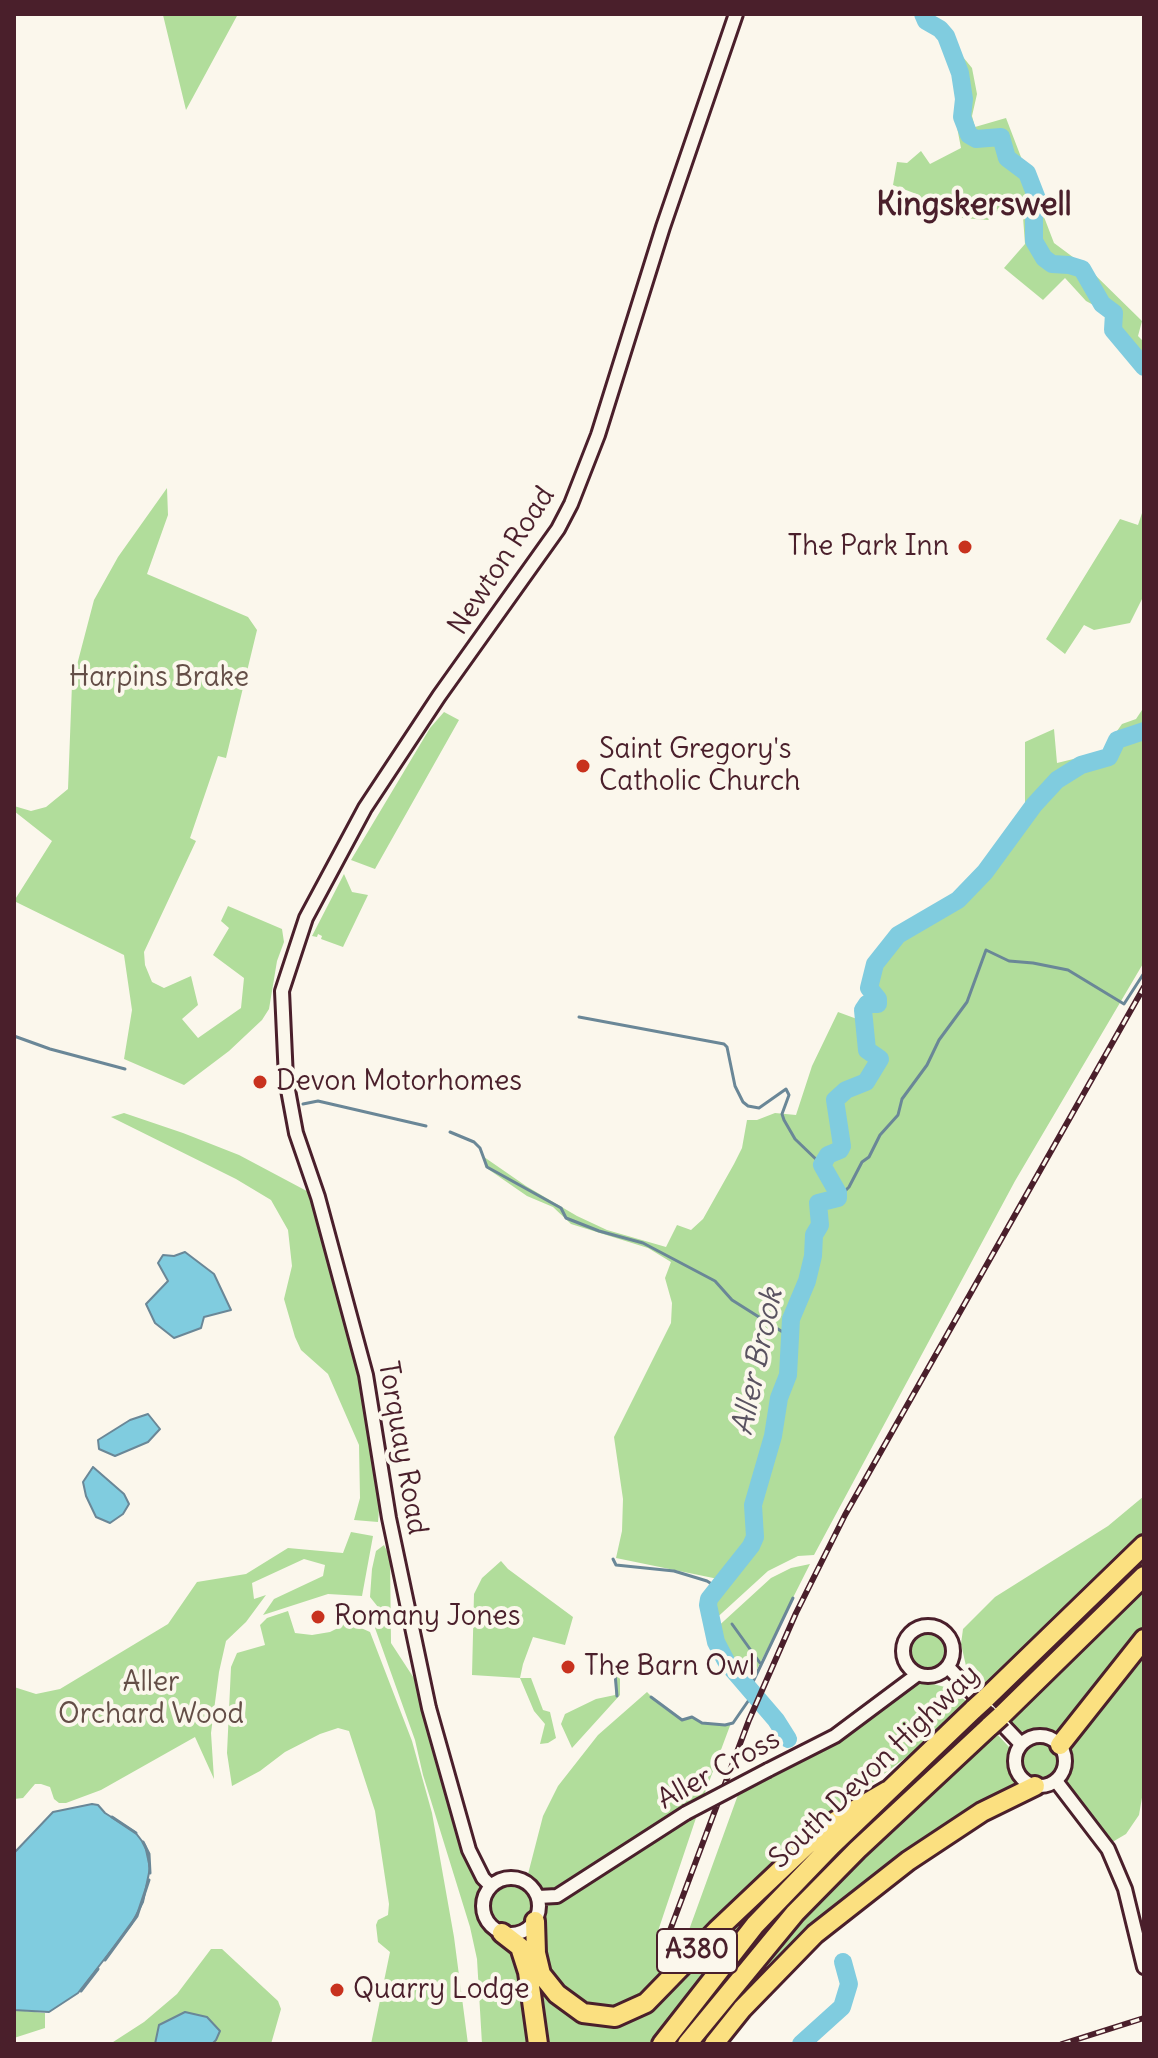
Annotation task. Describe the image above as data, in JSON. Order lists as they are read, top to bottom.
{
  "streets": {
    "highway": ["South Devon Highway", "A380"],
    "street": ["Newton Road", "Torquay Road", "Aller Cross"]
  },
  "crossings": [
    ["Newton Road", "Torquay Road"],
    ["Torquay Road", "Aller Cross"],
    ["Torquay Road", "A380"],
    ["South Devon Highway", "A380"],
    ["Aller Cross", "A380"]
  ],
  "districts": ["Kingskerswell"],
  "water": ["Aller Brook"],
  "parks": ["Harpins Brake", "Aller Orchard Wood"],
  "places": [
    "The Park Inn",
    "Saint Gregory's Catholic Church",
    "Devon Motorhomes",
    "Romany Jones",
    "The Barn Owl",
    "Quarry Lodge"
  ]
}
